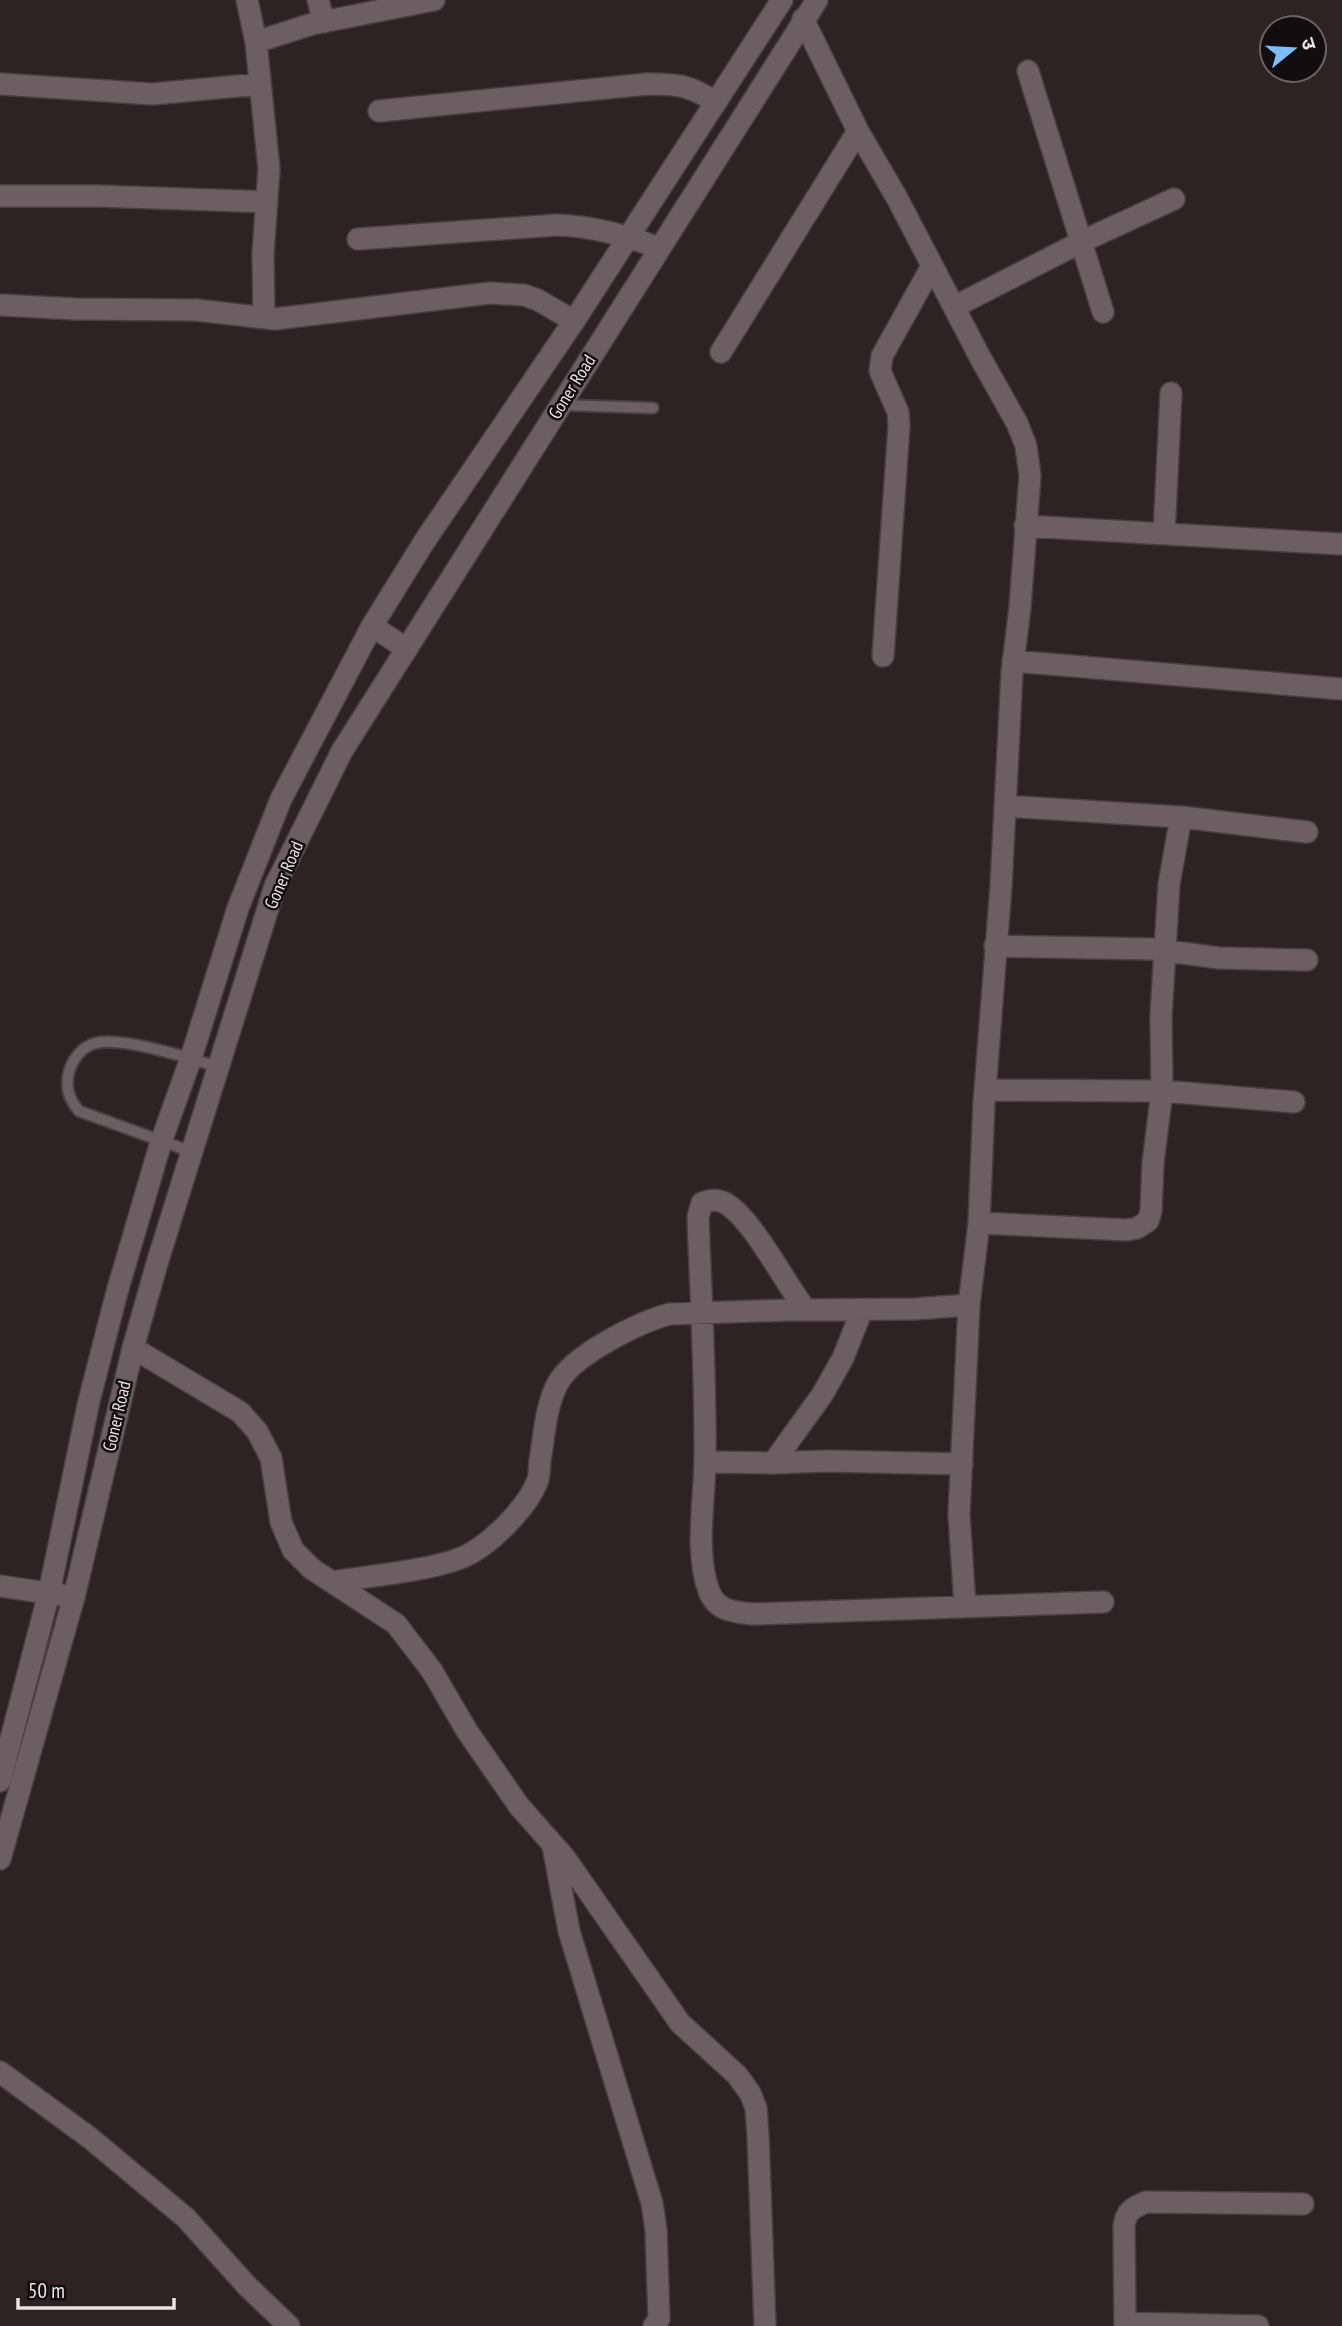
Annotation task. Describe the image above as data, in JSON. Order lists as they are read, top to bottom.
{
  "streets": {
    "street": ["Goner Road"]
  },
  "scale_bar": "50 m",
  "north": "right"
}
